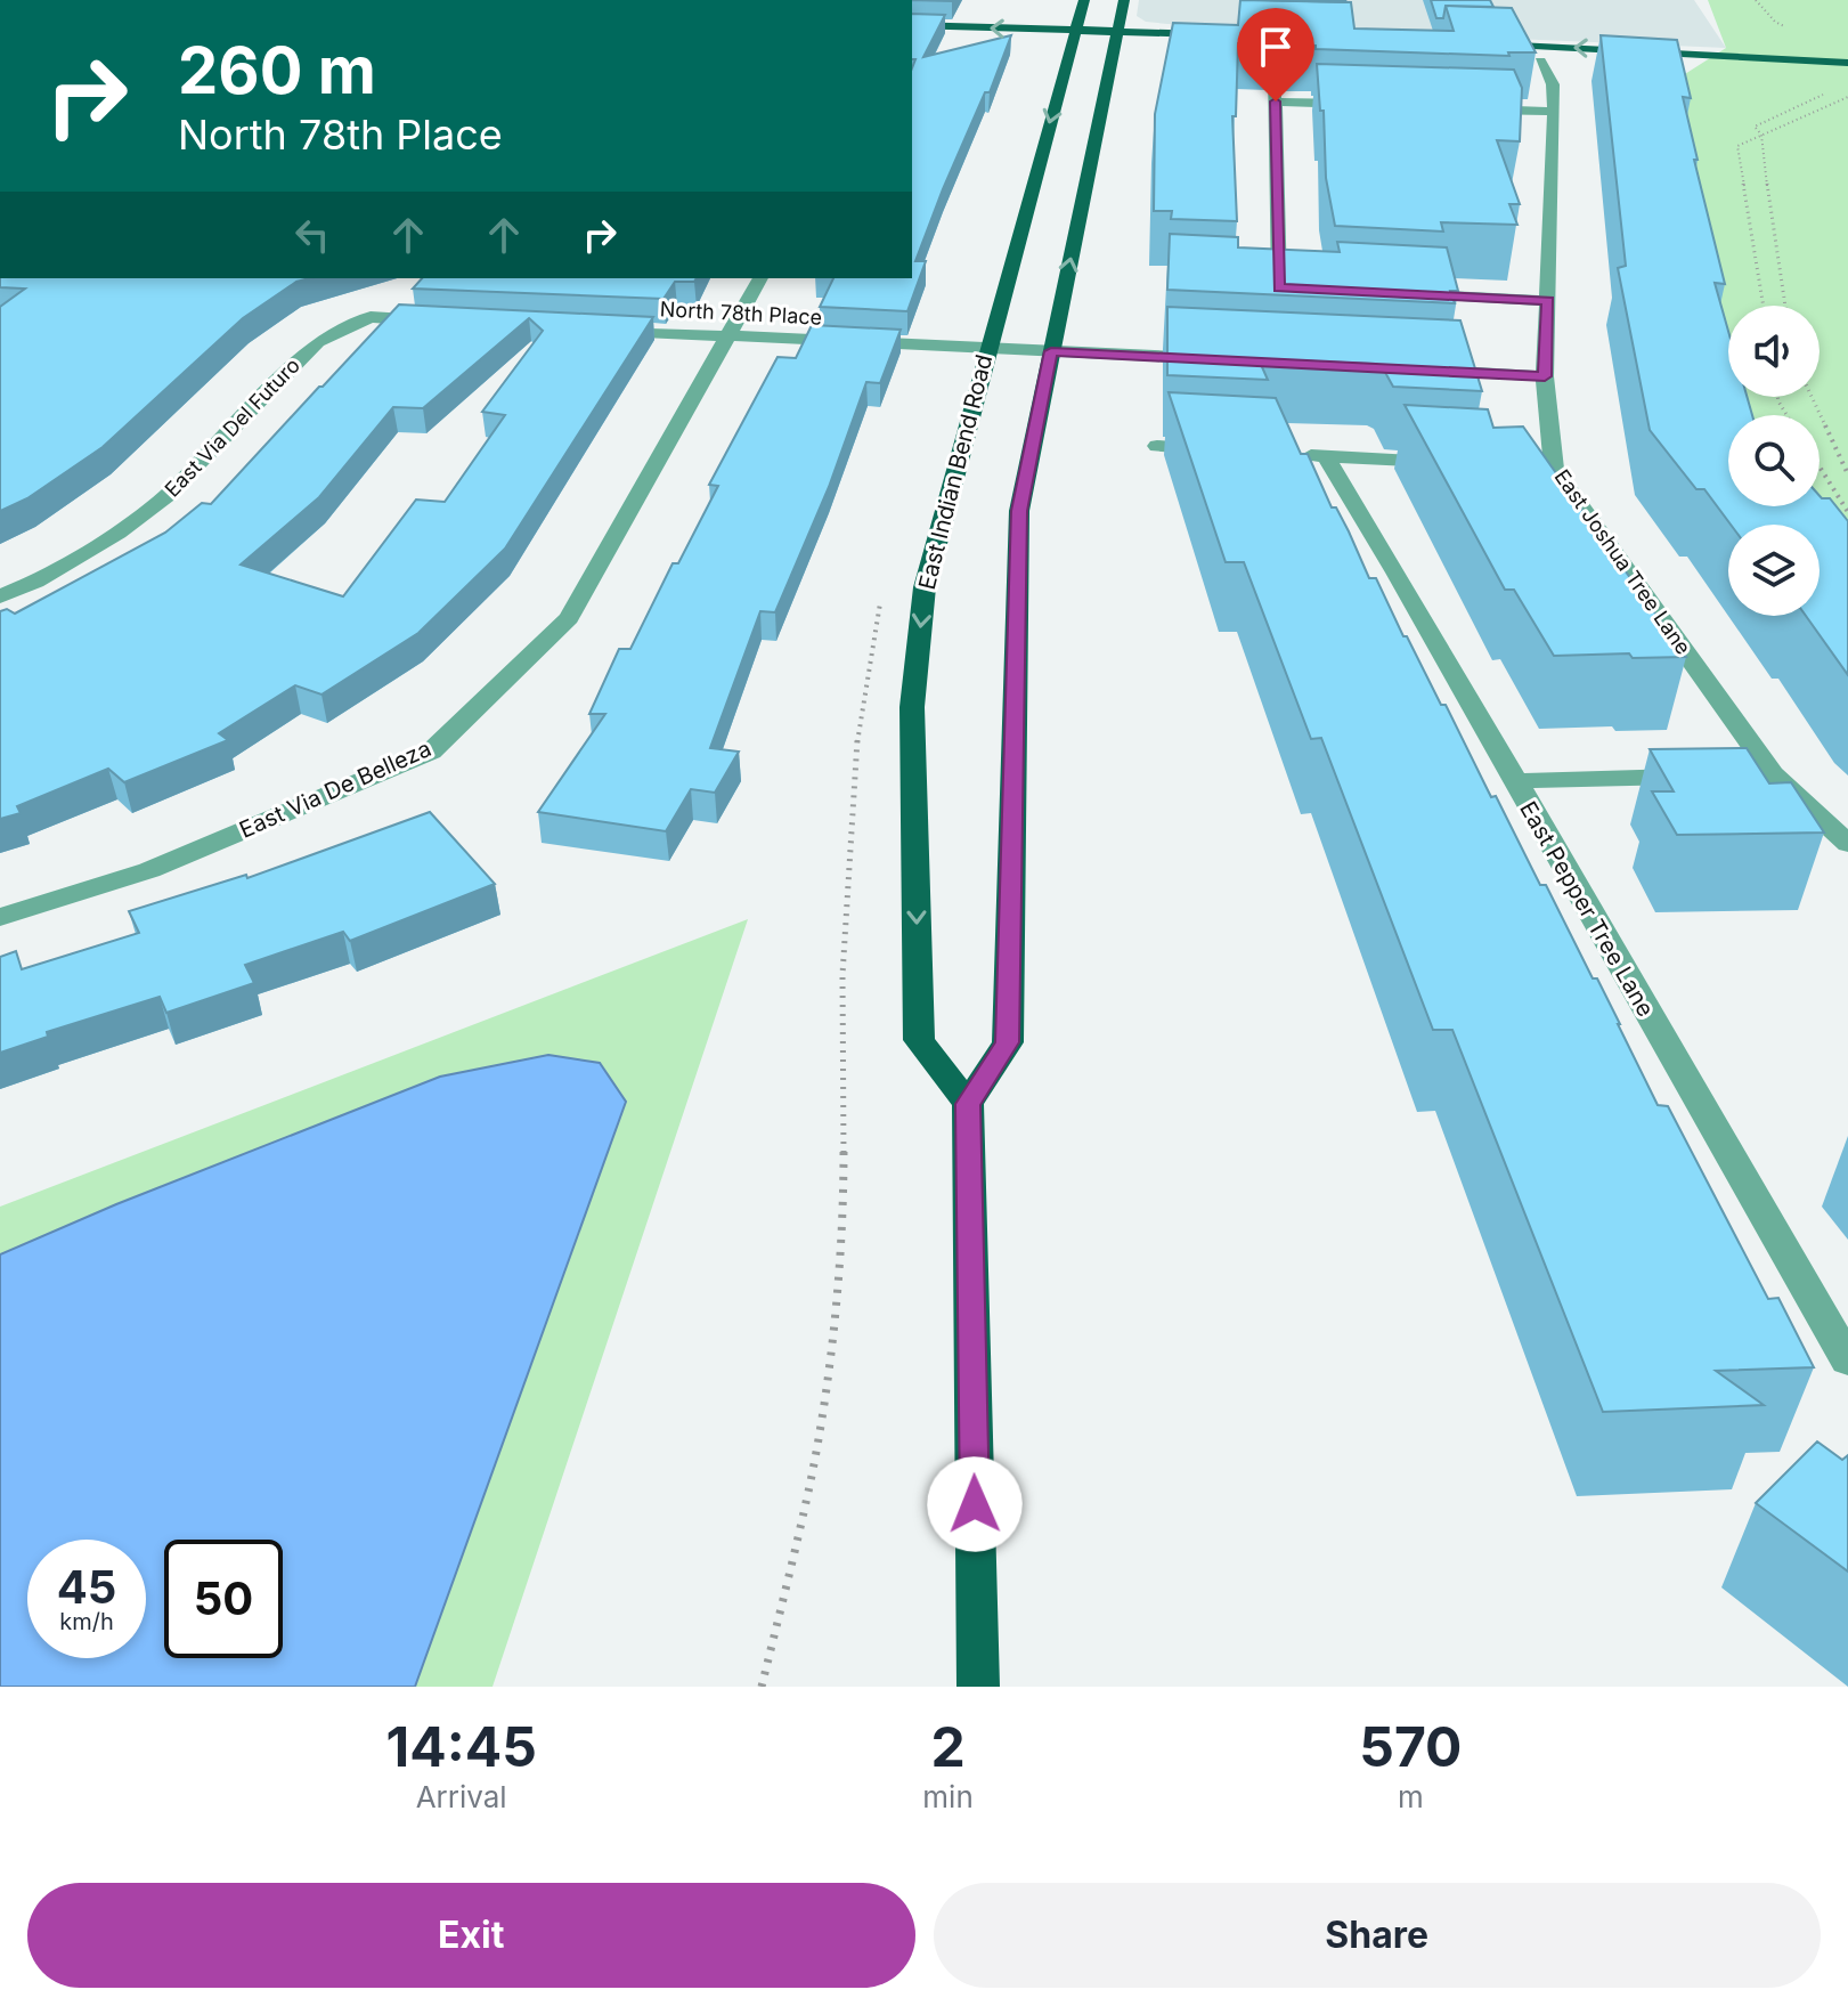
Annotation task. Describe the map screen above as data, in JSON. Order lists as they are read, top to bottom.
{
  "streets": {
    "main road": ["East Indian Bend Road"],
    "street": [
      "North 78th Place",
      "East Via Del Futuro",
      "East Joshua Tree Lane",
      "East Via De Belleza",
      "East Pepper Tree Lane"
    ]
  },
  "crossings": [
    ["North 78th Place", "East Indian Bend Road"],
    ["North 78th Place", "East Via De Belleza"]
  ],
  "page": {
    "turn": ["260 m", "North 78th Place"],
    "speed": "45 km/h",
    "limit": "50",
    "eta": [
      "14:45",
      "Arrival",
      "2",
      "min",
      "570",
      "m"
    ],
    "buttons": ["Exit", "Share"]
  }
}
